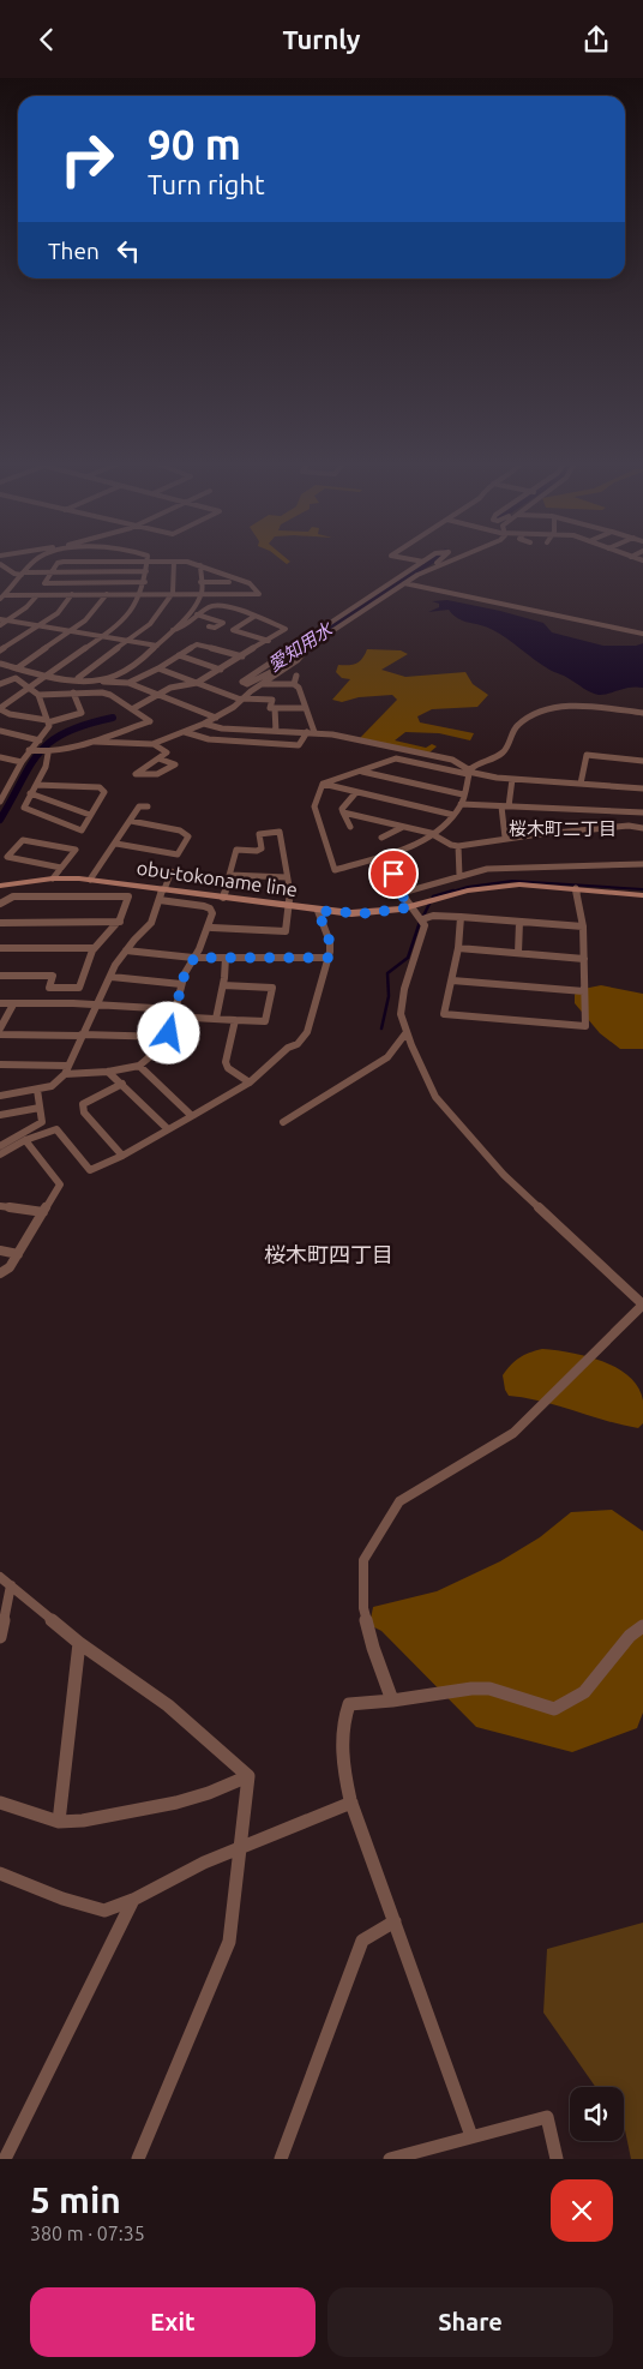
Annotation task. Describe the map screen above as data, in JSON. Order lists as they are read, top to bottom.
{
  "streets": {
    "main road": ["obu-tokoname line"]
  },
  "districts": ["桜木町二丁目", "桜木町四丁目"],
  "water": ["愛知用水"],
  "page": {
    "header": "Turnly",
    "turn": ["90 m", "Turn right"],
    "then": "Then",
    "heading": ["5 min", "380 m · 07:35"],
    "buttons": ["Exit", "Share"]
  }
}
